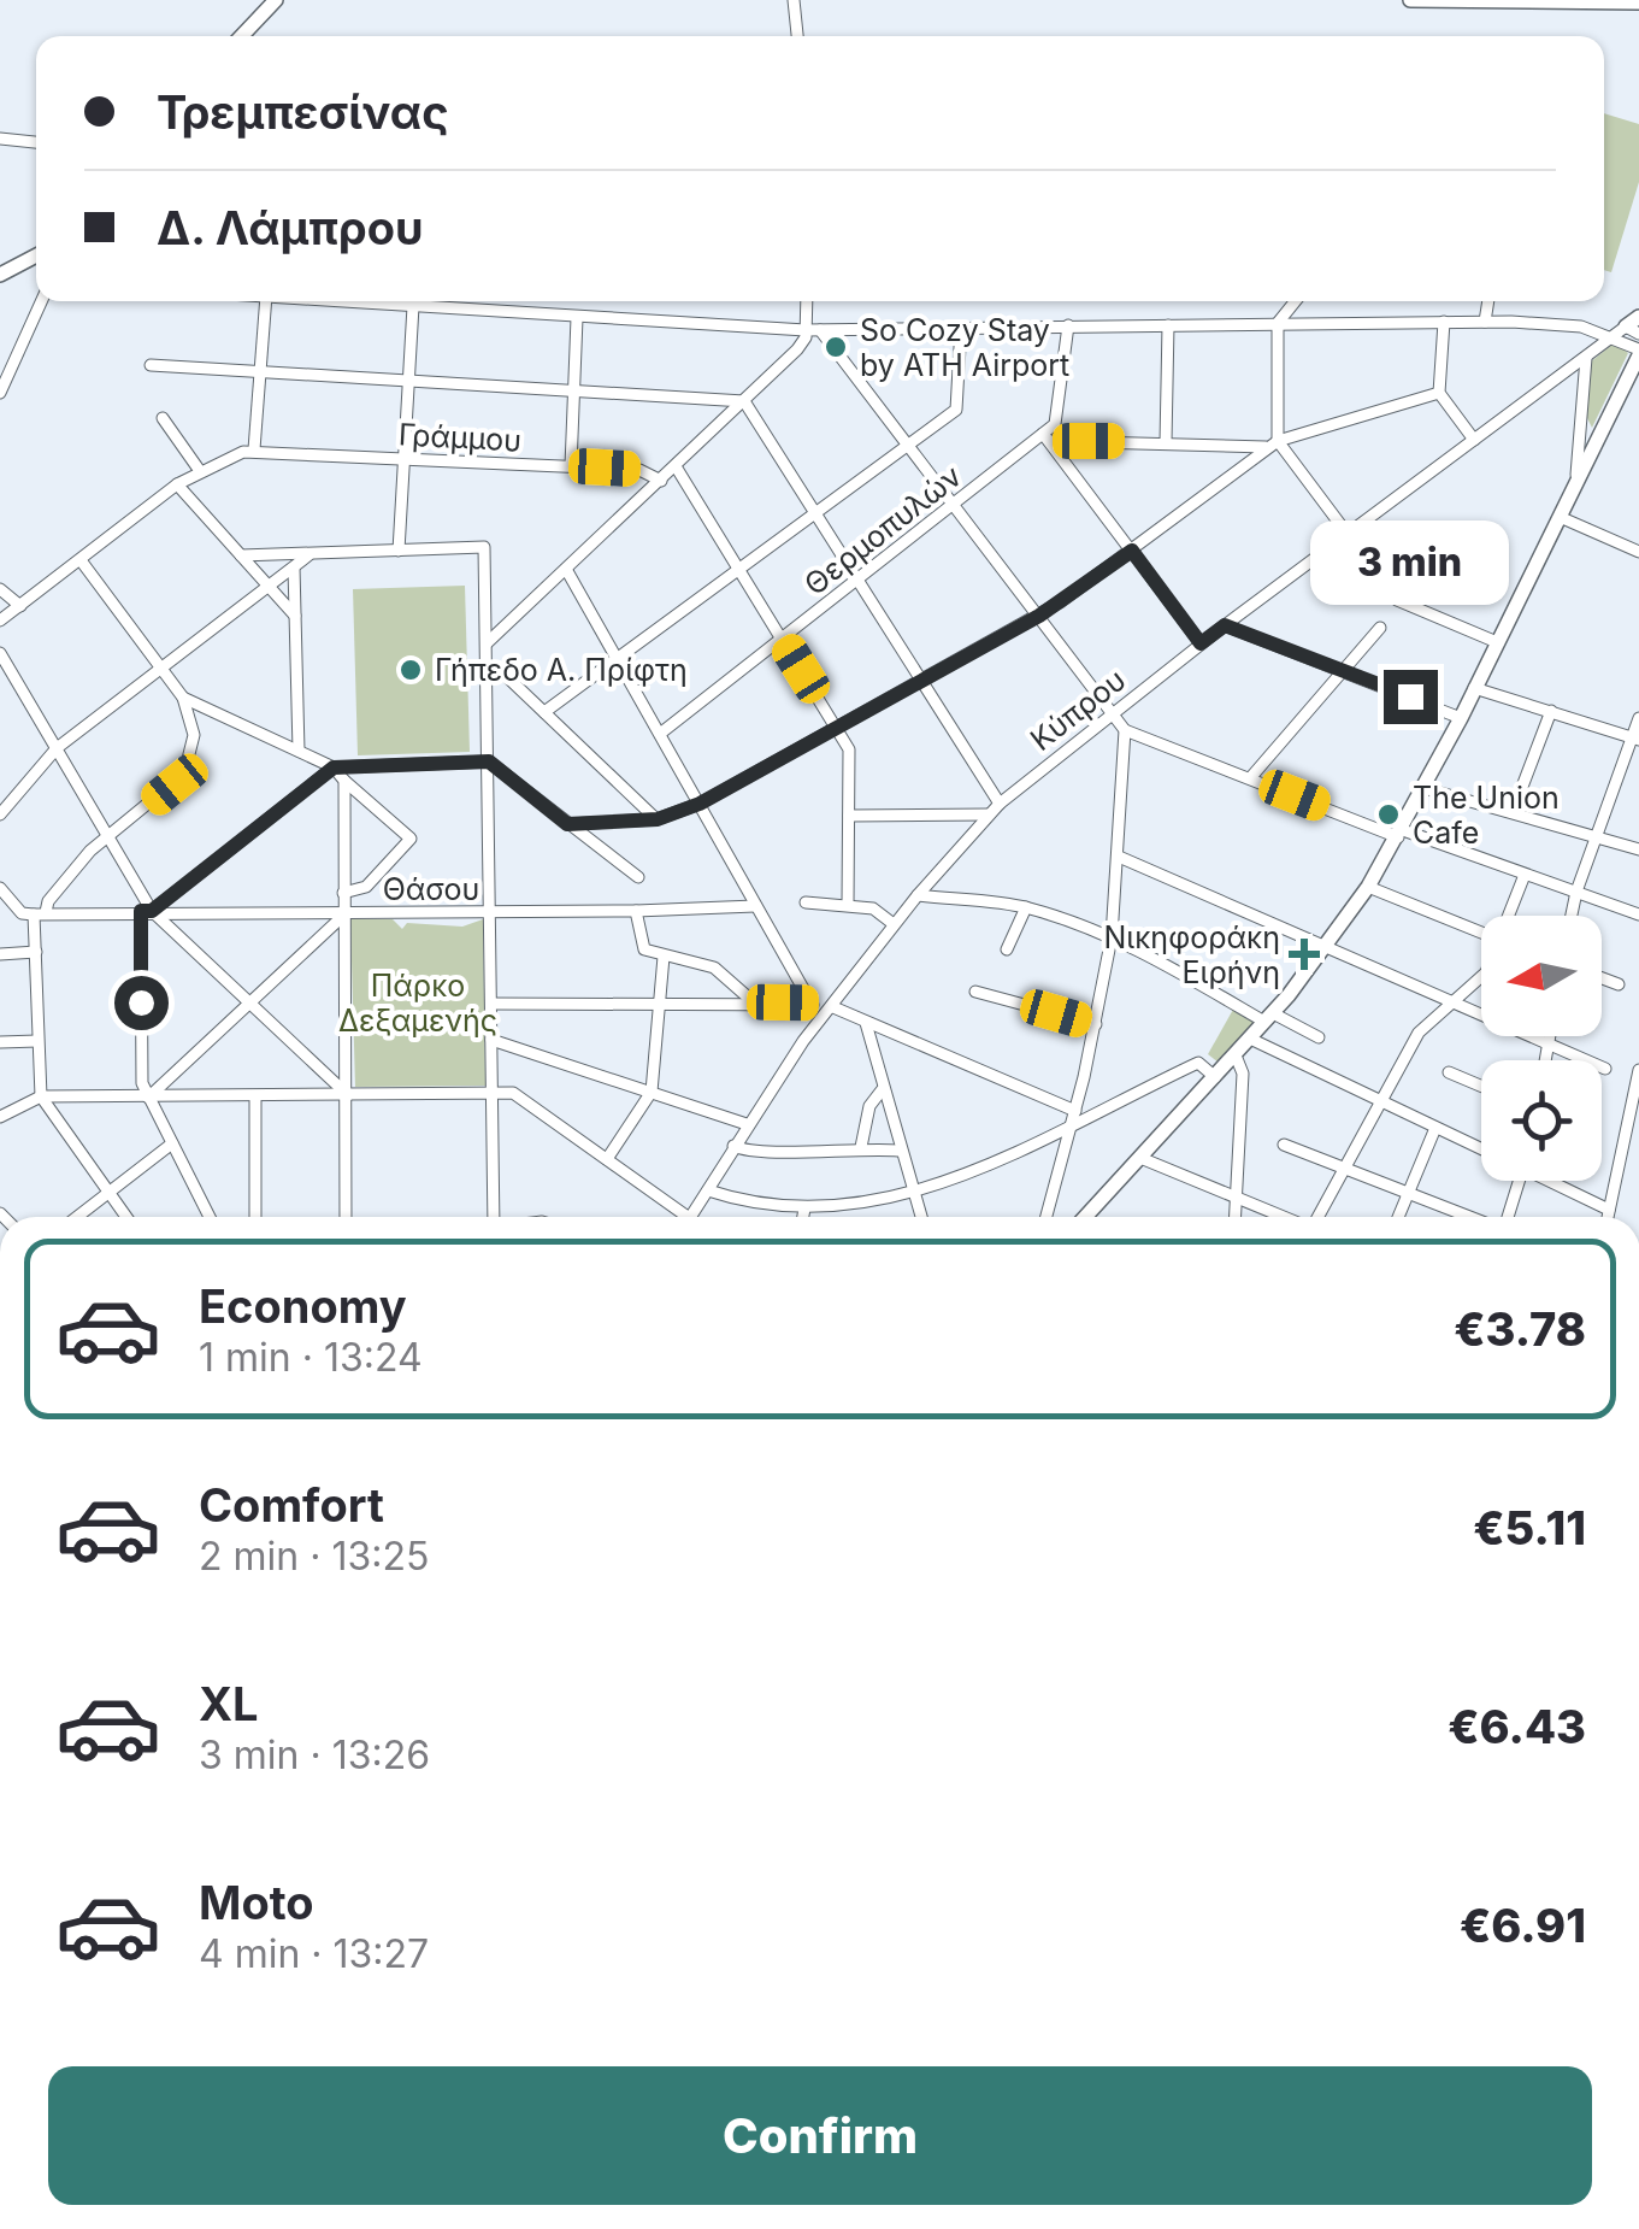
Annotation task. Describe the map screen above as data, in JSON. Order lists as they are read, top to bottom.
{
  "streets": {
    "street": [
      "Γράμμου",
      "Θερμοπυλών",
      "Κύπρου",
      "Θάσου"
    ]
  },
  "parks": ["Πάρκο Δεξαμενής"],
  "places": {
    "other": ["So Cozy Stay by ATH Airport", "Γήπεδο Α. Πρίφτη", "The Union Cafe"],
    "health": ["Νικηφοράκη Ειρήνη"]
  },
  "north": "left",
  "page": {
    "banner": ["Τρεμπεσίνας", "Δ. Λάμπρου"],
    "bubble": "3 min",
    "list": [
      {
        "name": "Economy",
        "note": "1 min · 13:24",
        "value": "€3.78"
      },
      {
        "name": "Comfort",
        "note": "2 min · 13:25",
        "value": "€5.11"
      },
      {
        "name": "XL",
        "note": "3 min · 13:26",
        "value": "€6.43"
      },
      {
        "name": "Moto",
        "note": "4 min · 13:27",
        "value": "€6.91"
      }
    ],
    "buttons": "Confirm"
  }
}
